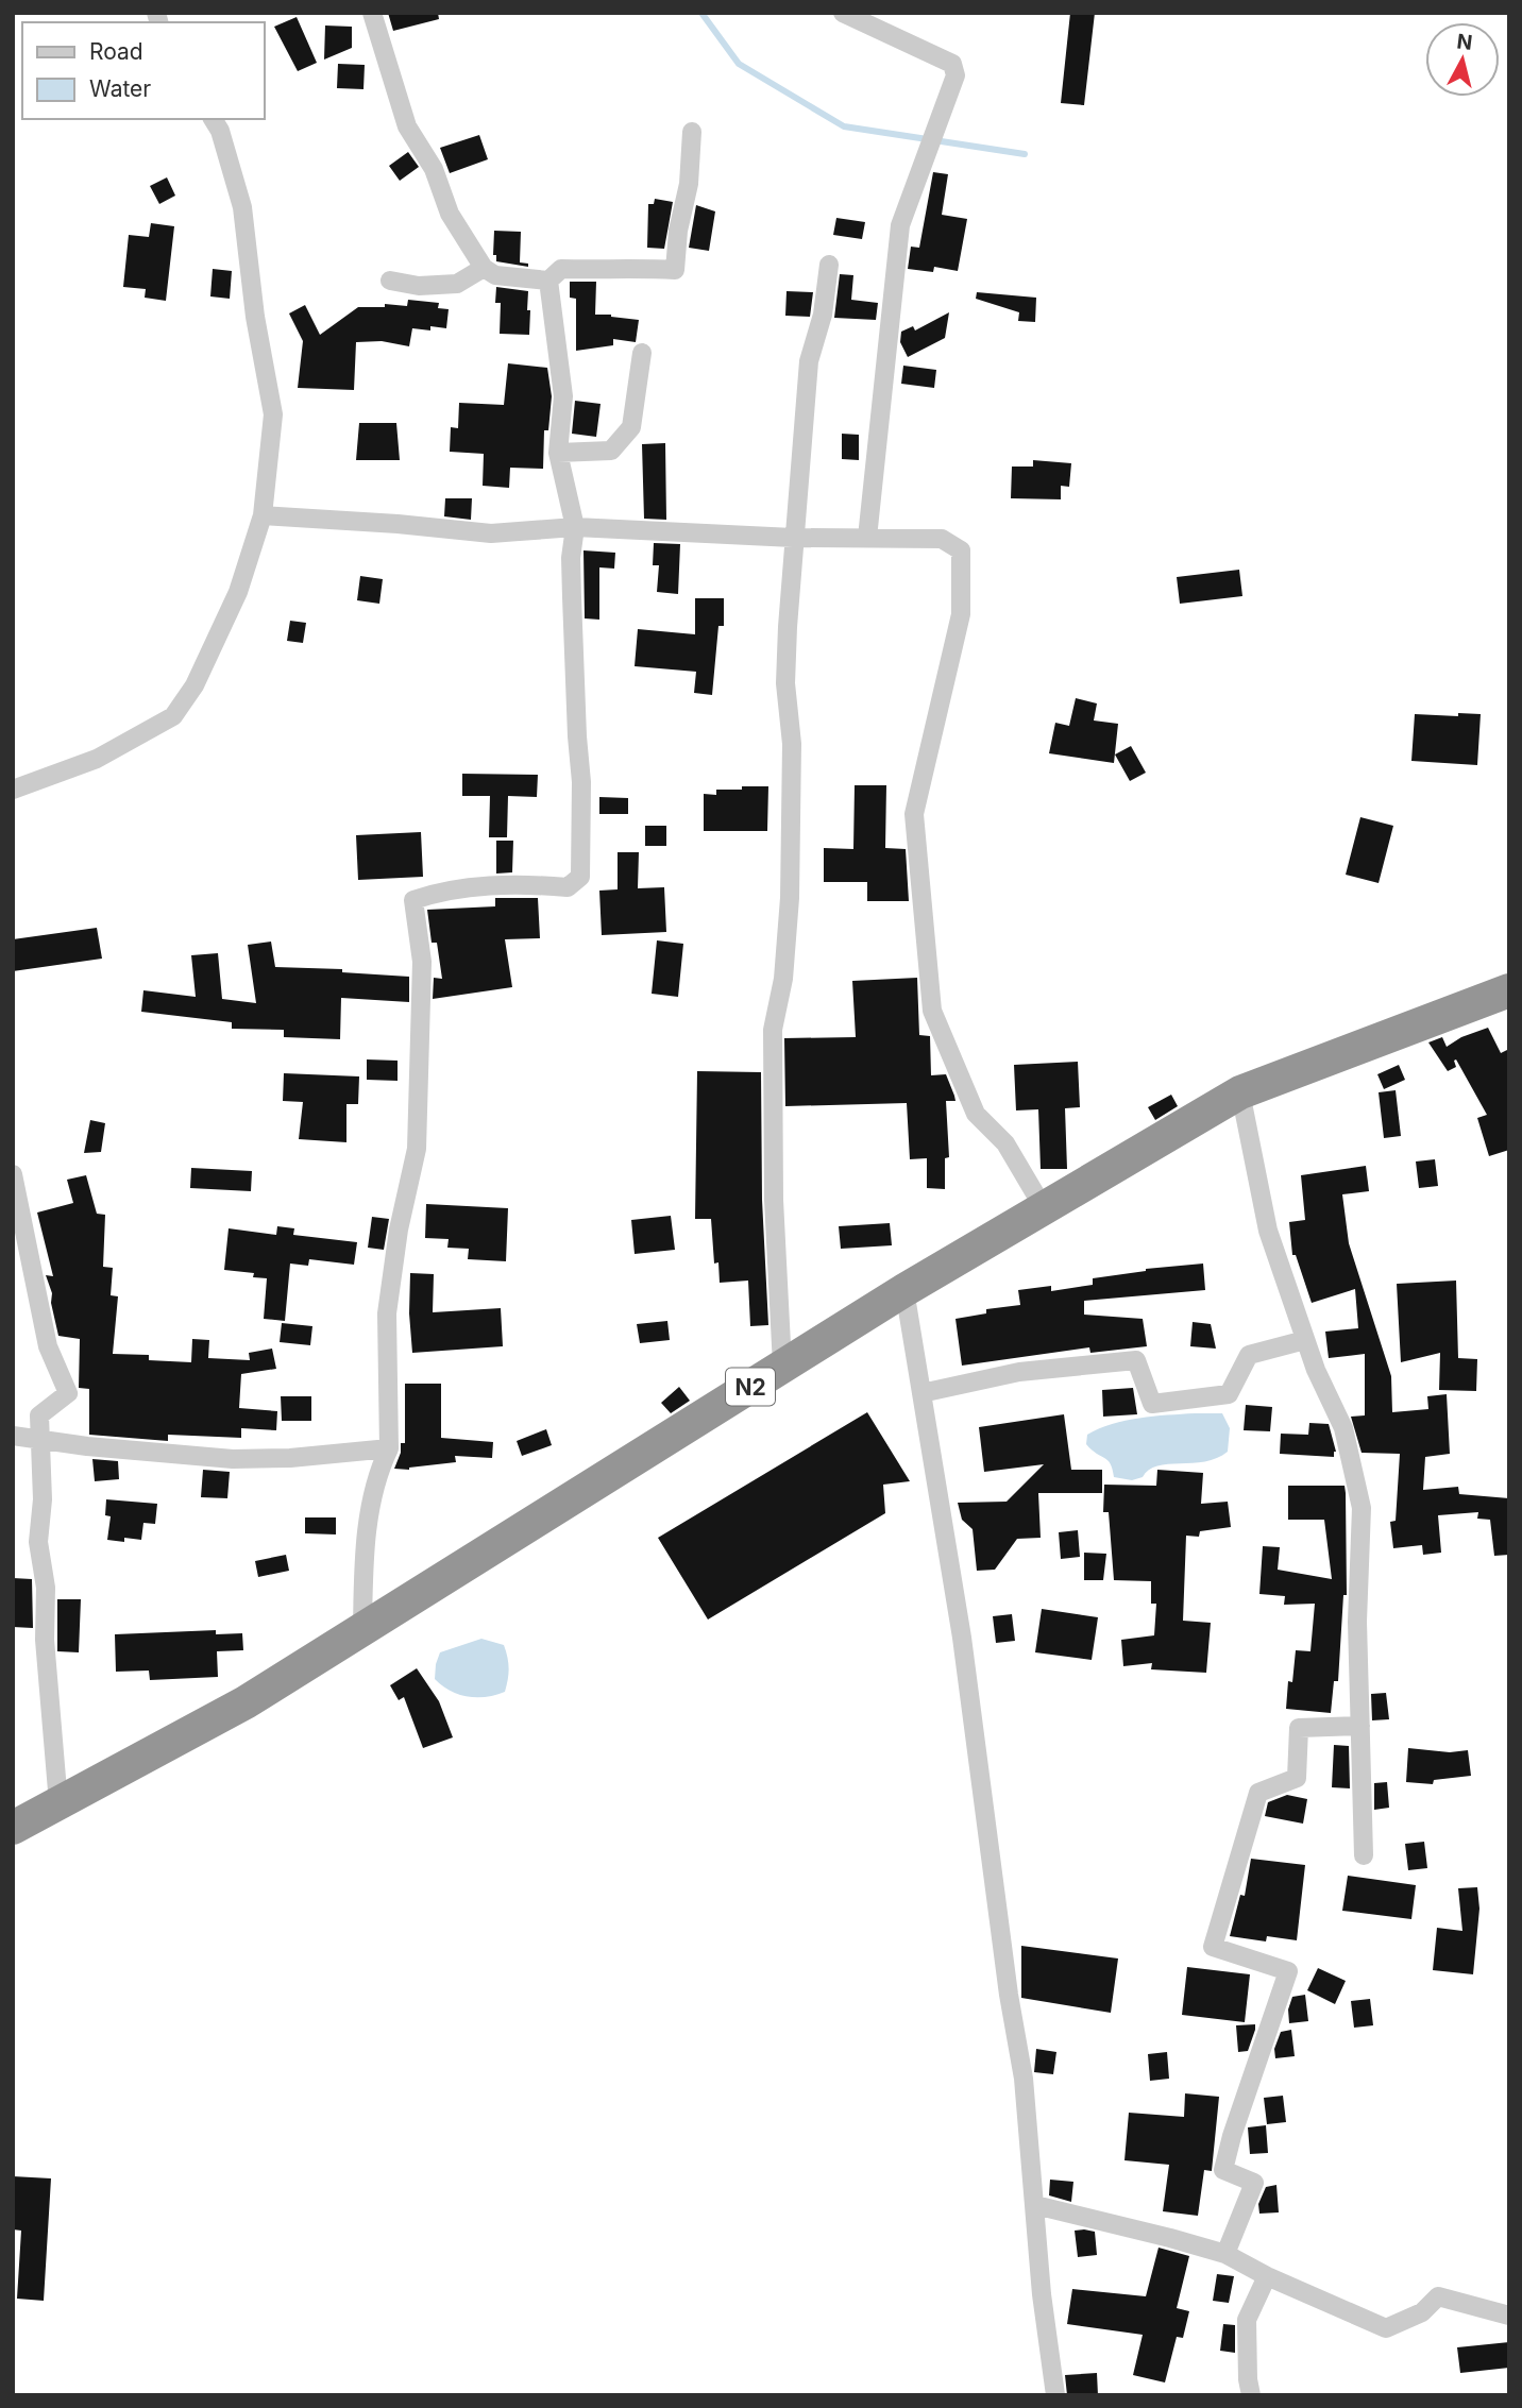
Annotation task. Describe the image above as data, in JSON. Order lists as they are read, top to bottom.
{
  "streets": {
    "highway": ["N2"]
  },
  "legend": ["Road", "Water"],
  "north": "top"
}
